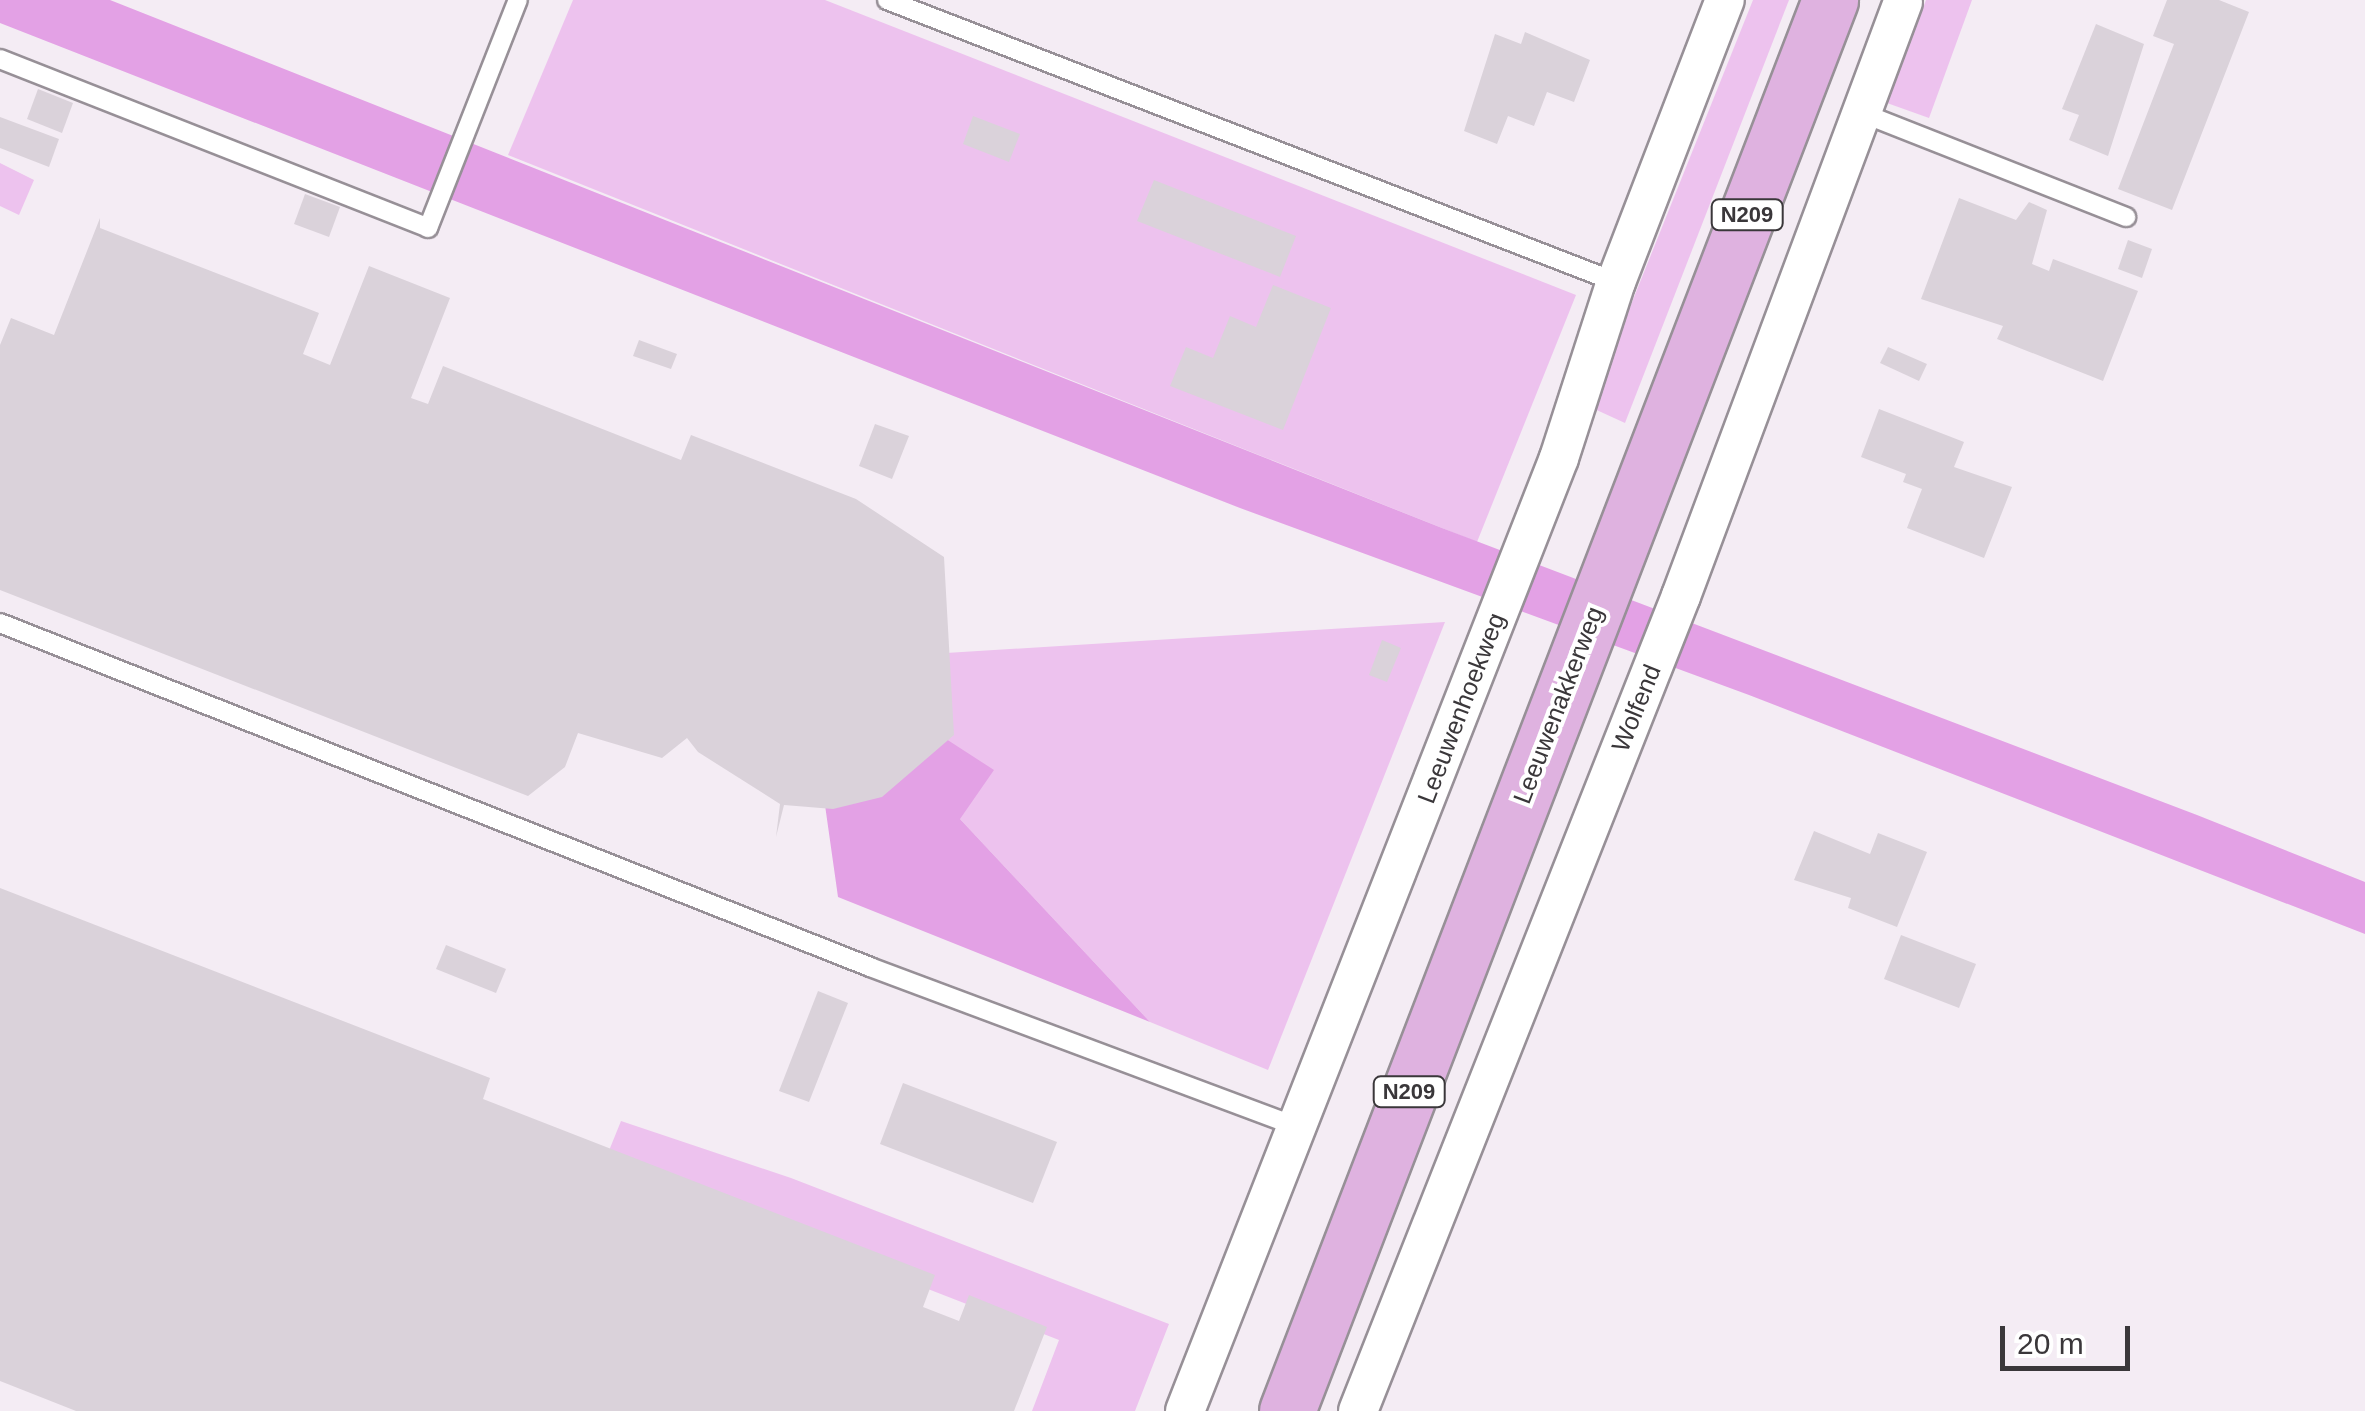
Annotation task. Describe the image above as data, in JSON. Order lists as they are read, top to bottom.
{
  "streets": {
    "main road": ["N209", "Leeuwenakkerweg"],
    "street": ["Leeuwenhoekweg", "Wolfend"]
  },
  "scale_bar": "20 m"
}
